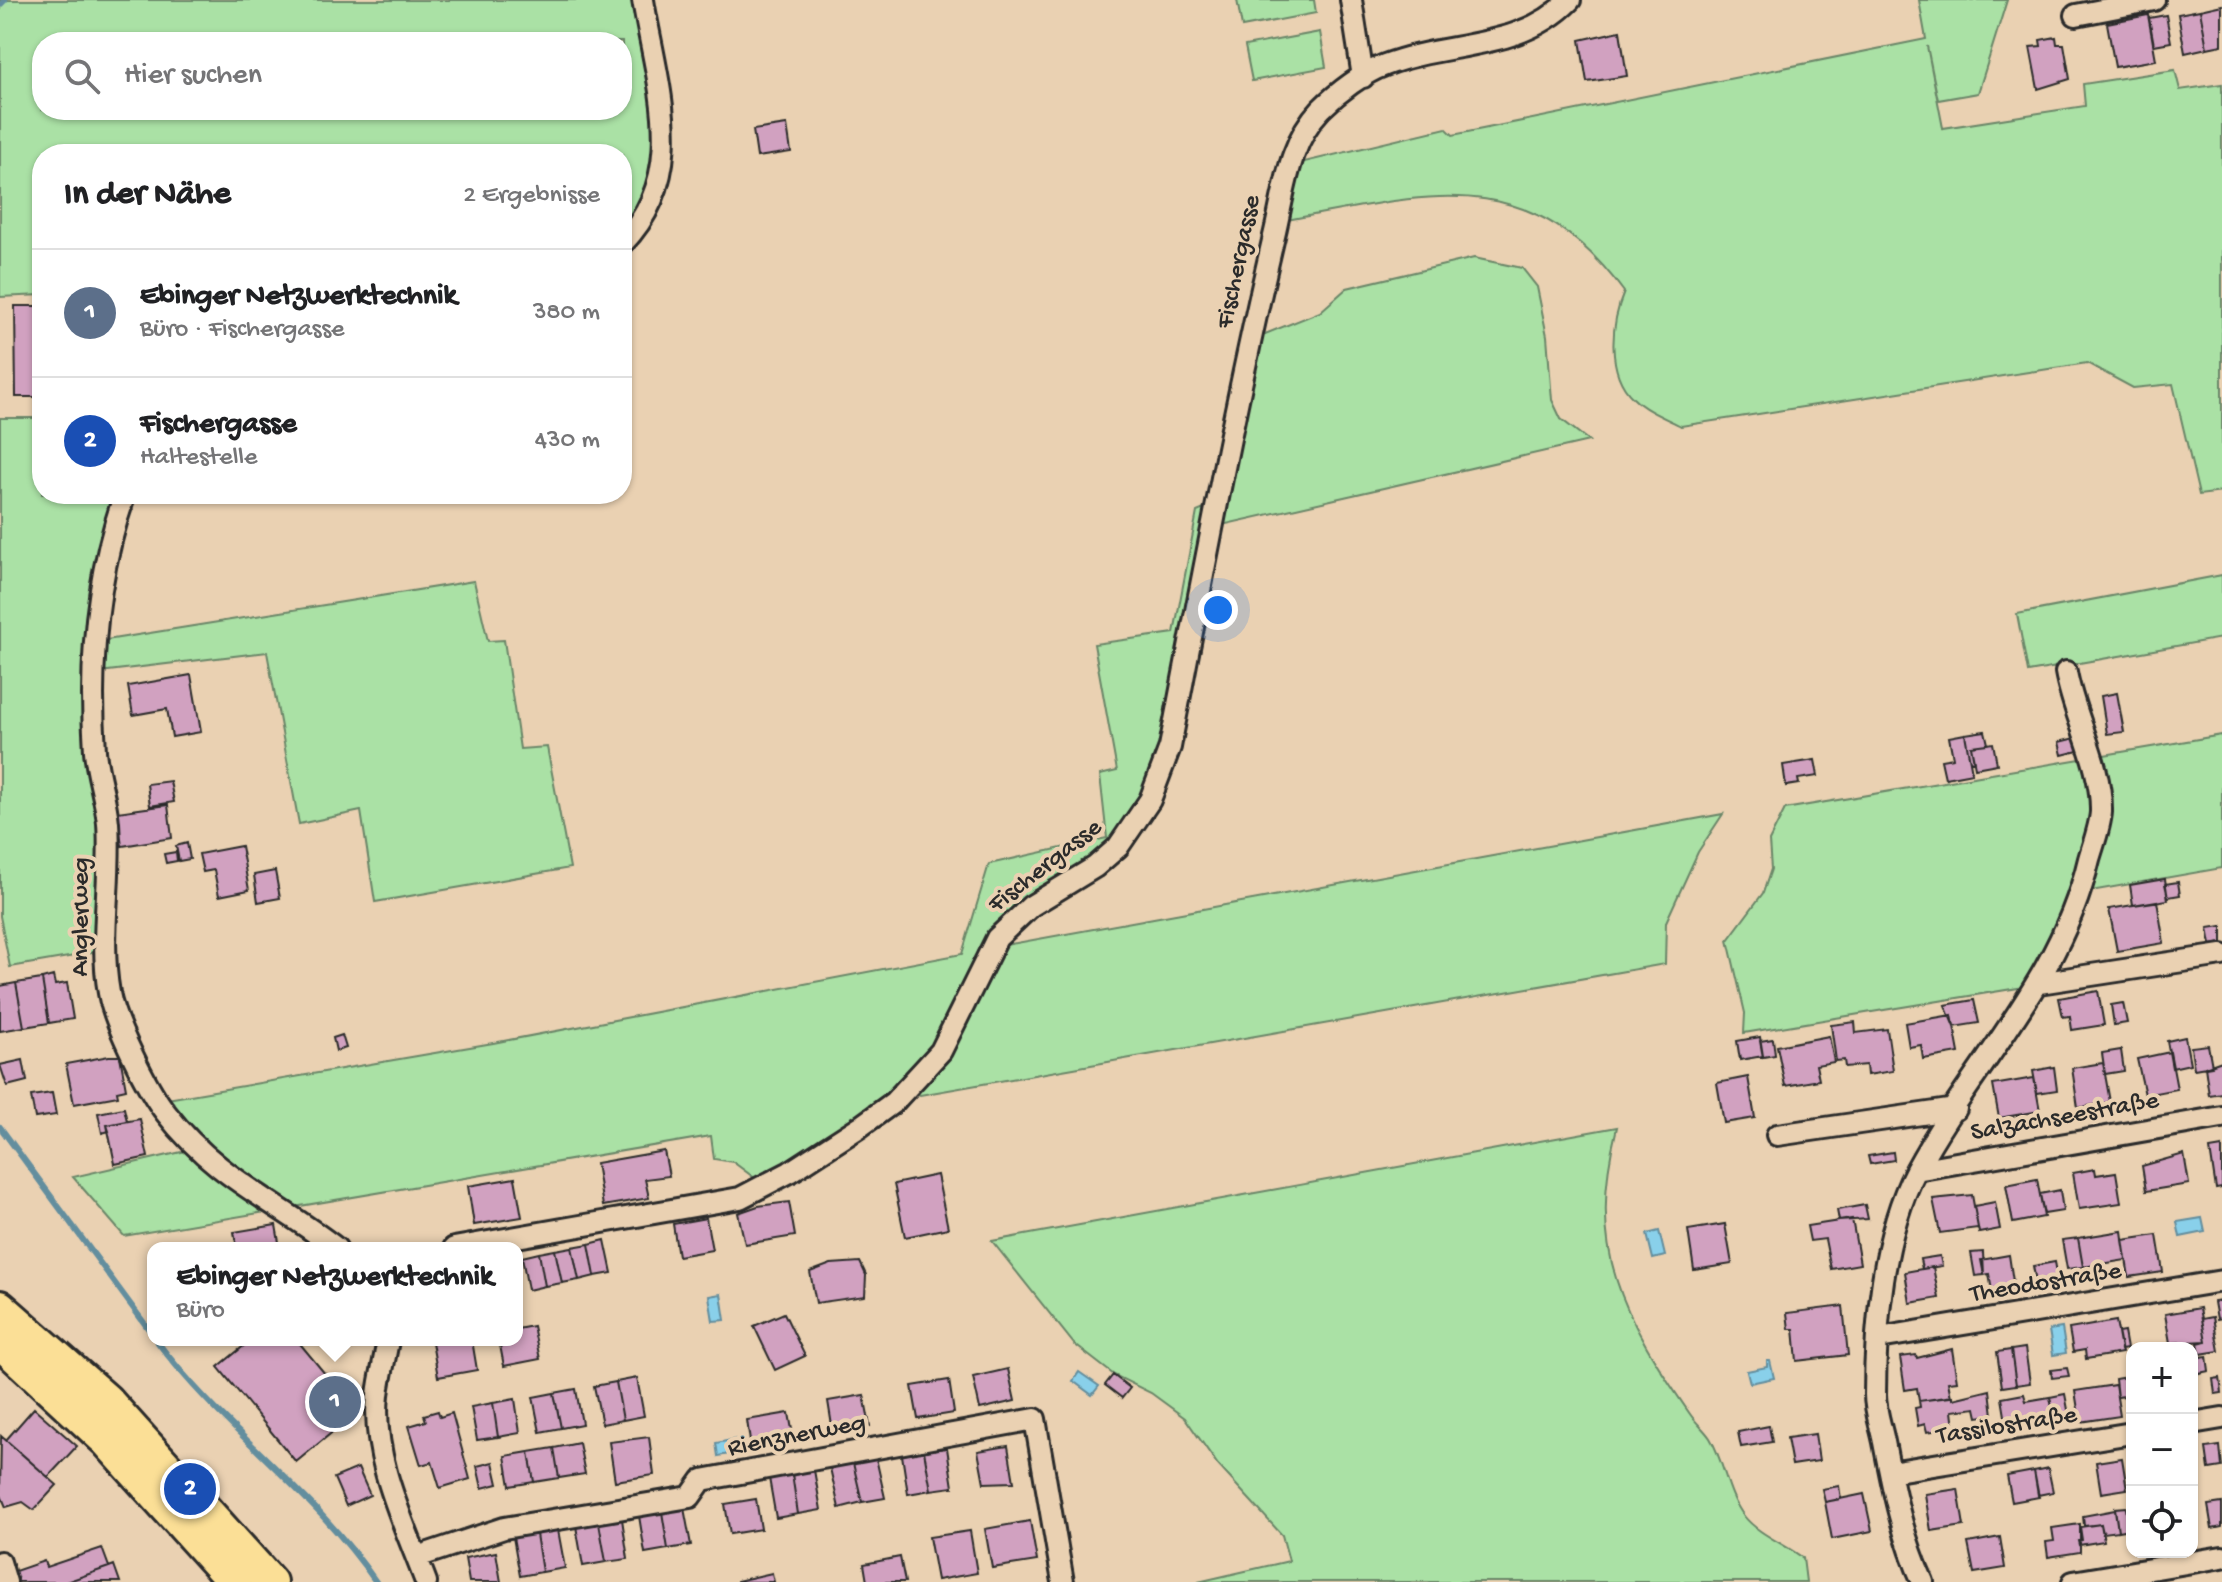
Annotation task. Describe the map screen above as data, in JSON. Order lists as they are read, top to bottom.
{
  "streets": {
    "street": [
      "Fischergasse",
      "Anglerweg",
      "Salzachseestraße",
      "Theodostraße",
      "Tassilostraße",
      "Rienznerweg"
    ]
  },
  "page": {
    "search": "Hier suchen",
    "heading": ["In der Nähe", "2 Ergebnisse"],
    "list": [
      {
        "mark": "1",
        "name": "Ebinger Netzwerktechnik",
        "note": "Büro · Fischergasse",
        "value": "380 m"
      },
      {
        "mark": "2",
        "name": "Fischergasse",
        "note": "Haltestelle",
        "value": "430 m"
      }
    ],
    "popup": ["Ebinger Netzwerktechnik", "Büro"],
    "map_buttons": ["+", "−"],
    "pins": ["1", "2"]
  }
}
